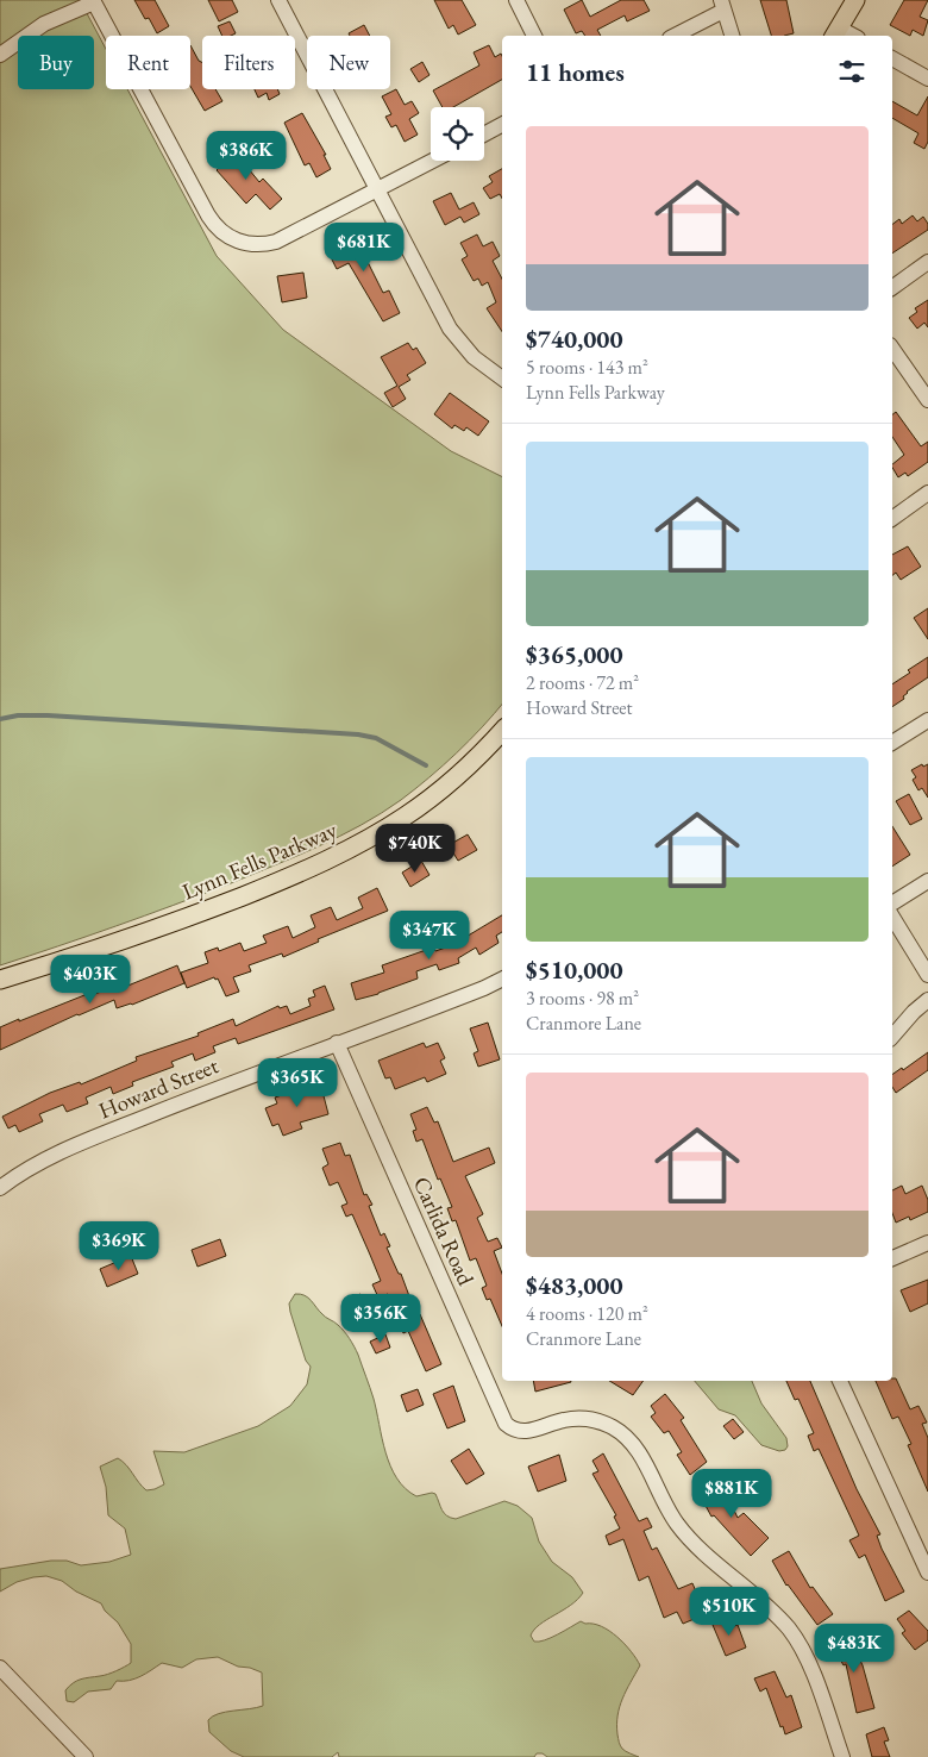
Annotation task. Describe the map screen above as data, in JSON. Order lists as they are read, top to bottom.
{
  "streets": {
    "main road": ["Lynn Fells Parkway"],
    "street": ["Howard Street", "Carlida Road"]
  },
  "crossings": [
    ["Howard Street", "Carlida Road"]
  ],
  "page": {
    "chip": [
      "Buy",
      "Rent",
      "Filters",
      "New"
    ],
    "heading": "11 homes",
    "list": [
      {
        "name": "$740,000",
        "note": "5 rooms · 143 m² · Lynn Fells Parkway"
      },
      {
        "name": "$365,000",
        "note": "2 rooms · 72 m² · Howard Street"
      },
      {
        "name": "$510,000",
        "note": "3 rooms · 98 m² · Cranmore Lane"
      },
      {
        "name": "$483,000",
        "note": "4 rooms · 120 m² · Cranmore Lane"
      }
    ],
    "price": [
      "$386K",
      "$681K",
      "$740K",
      "$347K",
      "$403K",
      "$365K",
      "$369K",
      "$356K",
      "$881K",
      "$510K",
      "$483K"
    ]
  }
}
